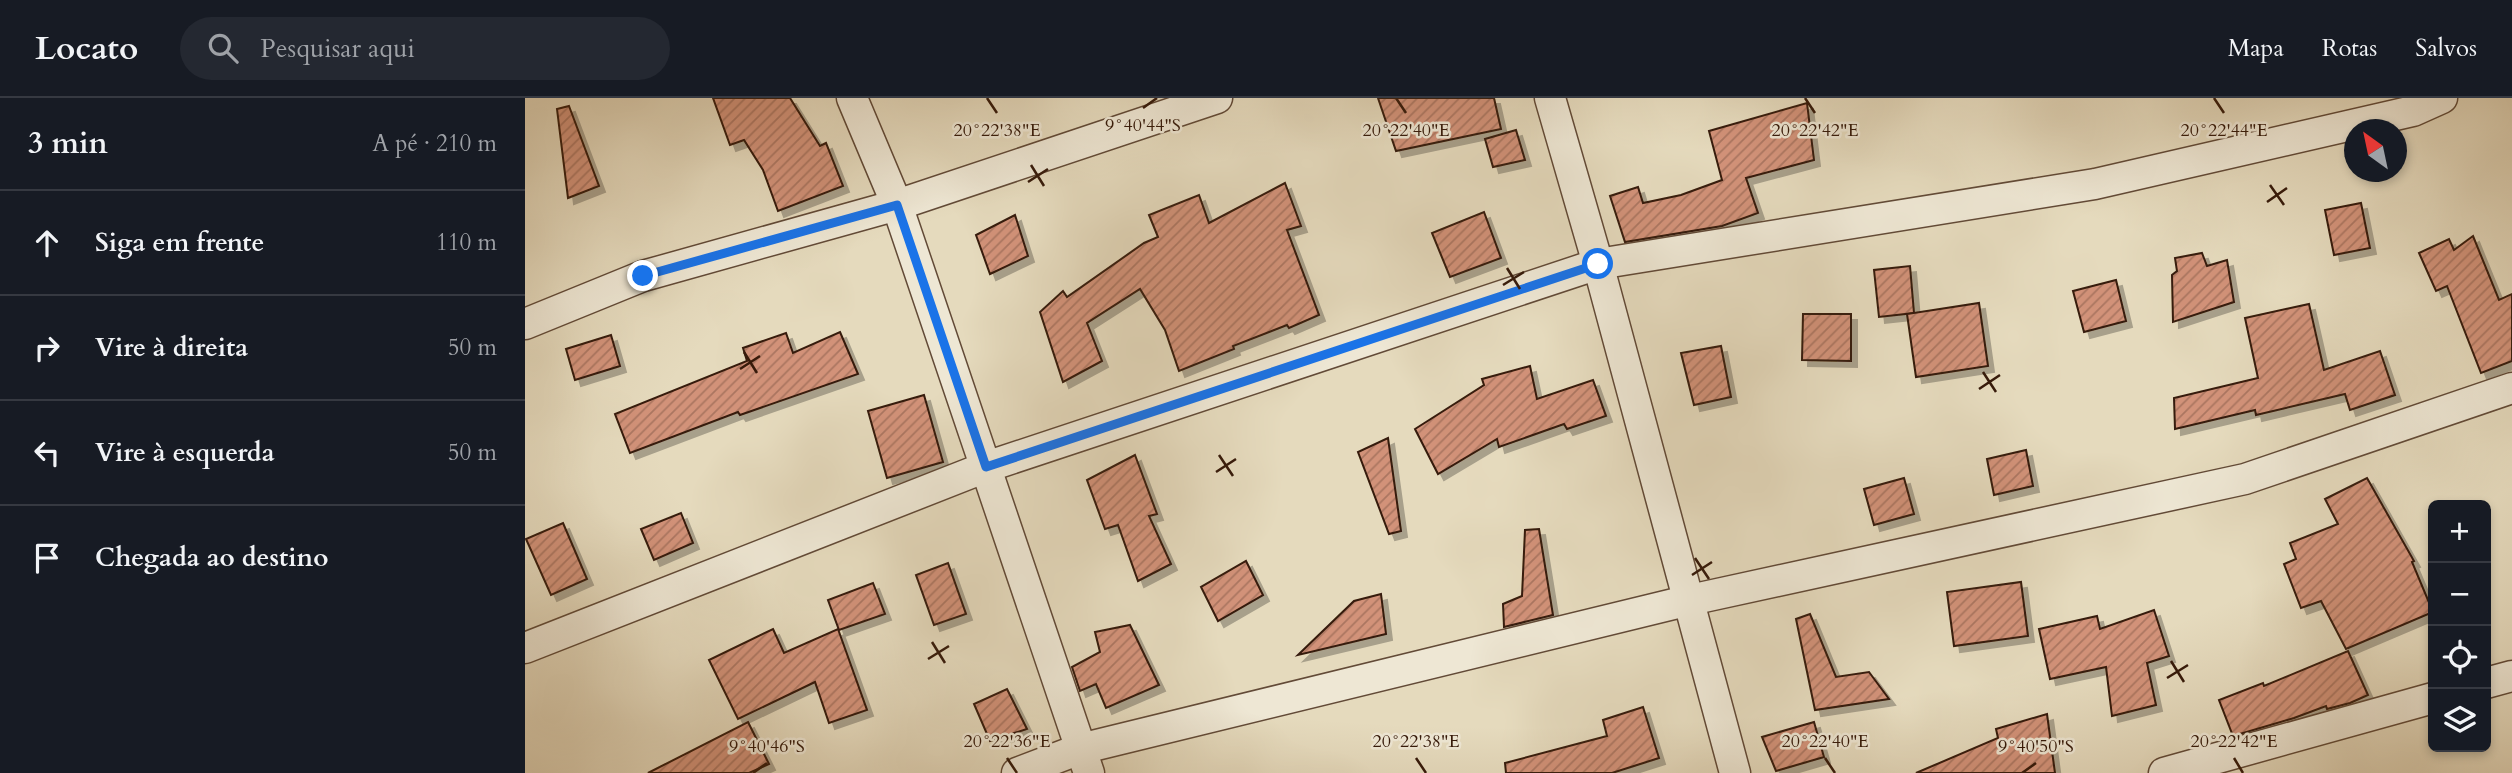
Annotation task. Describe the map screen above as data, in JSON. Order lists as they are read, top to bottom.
{
  "north": "top left",
  "page": {
    "header": "Locato",
    "search": "Pesquisar aqui",
    "nav": ["Mapa", "Rotas", "Salvos"],
    "heading": ["3 min", "A pé · 210 m"],
    "list": [
      ["Siga em frente", "110 m"],
      ["Vire à direita", "50 m"],
      ["Vire à esquerda", "50 m"],
      "Chegada ao destino"
    ],
    "map_buttons": ["+", "−"]
  },
  "coordinates": [
    "9°40'44\"S",
    "20°22'44\"E",
    "20°22'38\"E",
    "20°22'40\"E",
    "20°22'42\"E",
    "20°22'36\"E",
    "9°40'46\"S",
    "9°40'50\"S"
  ]
}
